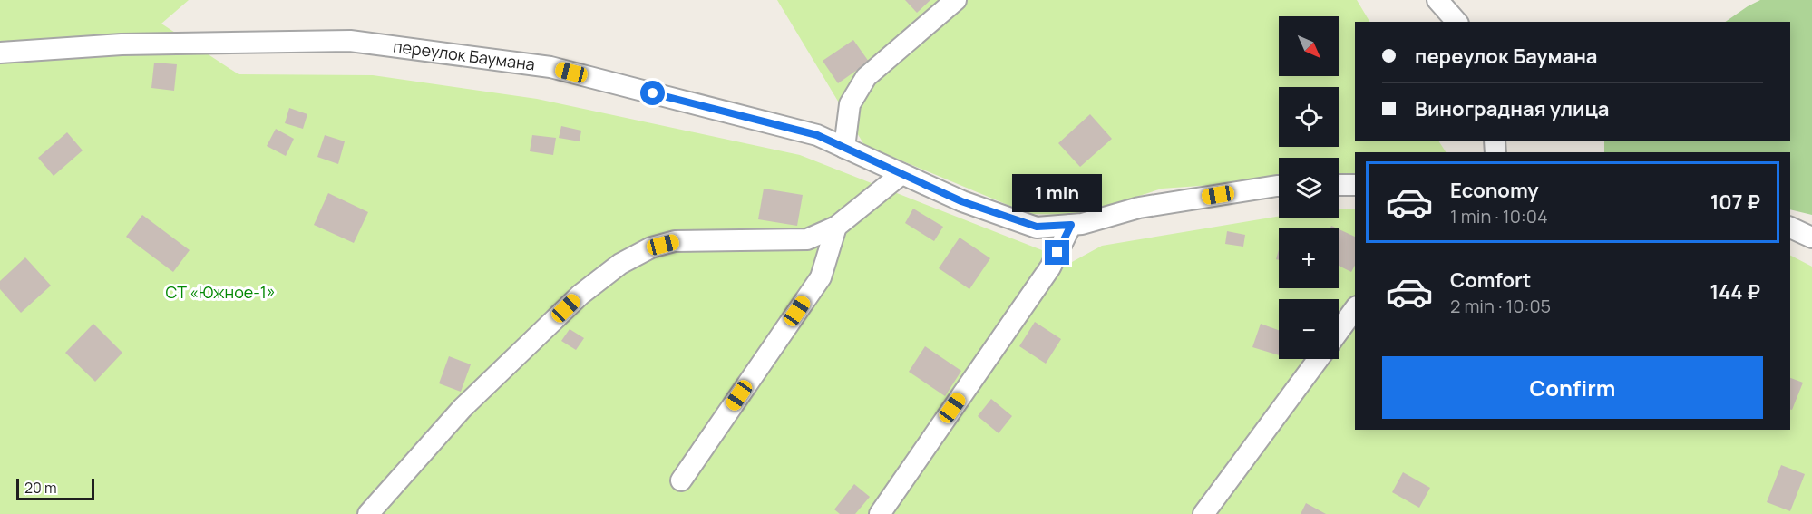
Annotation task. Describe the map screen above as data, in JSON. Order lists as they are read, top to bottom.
{
  "streets": {
    "street": ["переулок Баумана"]
  },
  "parks": ["СТ «Южное-1»"],
  "scale_bar": "20 m",
  "north": "bottom right",
  "page": {
    "map_buttons": ["+", "−"],
    "banner": ["переулок Баумана", "Виноградная улица"],
    "list": [
      {
        "name": "Economy",
        "note": "1 min · 10:04",
        "value": "107 ₽"
      },
      {
        "name": "Comfort",
        "note": "2 min · 10:05",
        "value": "144 ₽"
      }
    ],
    "bubble": "1 min",
    "buttons": "Confirm",
    "scale": "20 m"
  }
}
